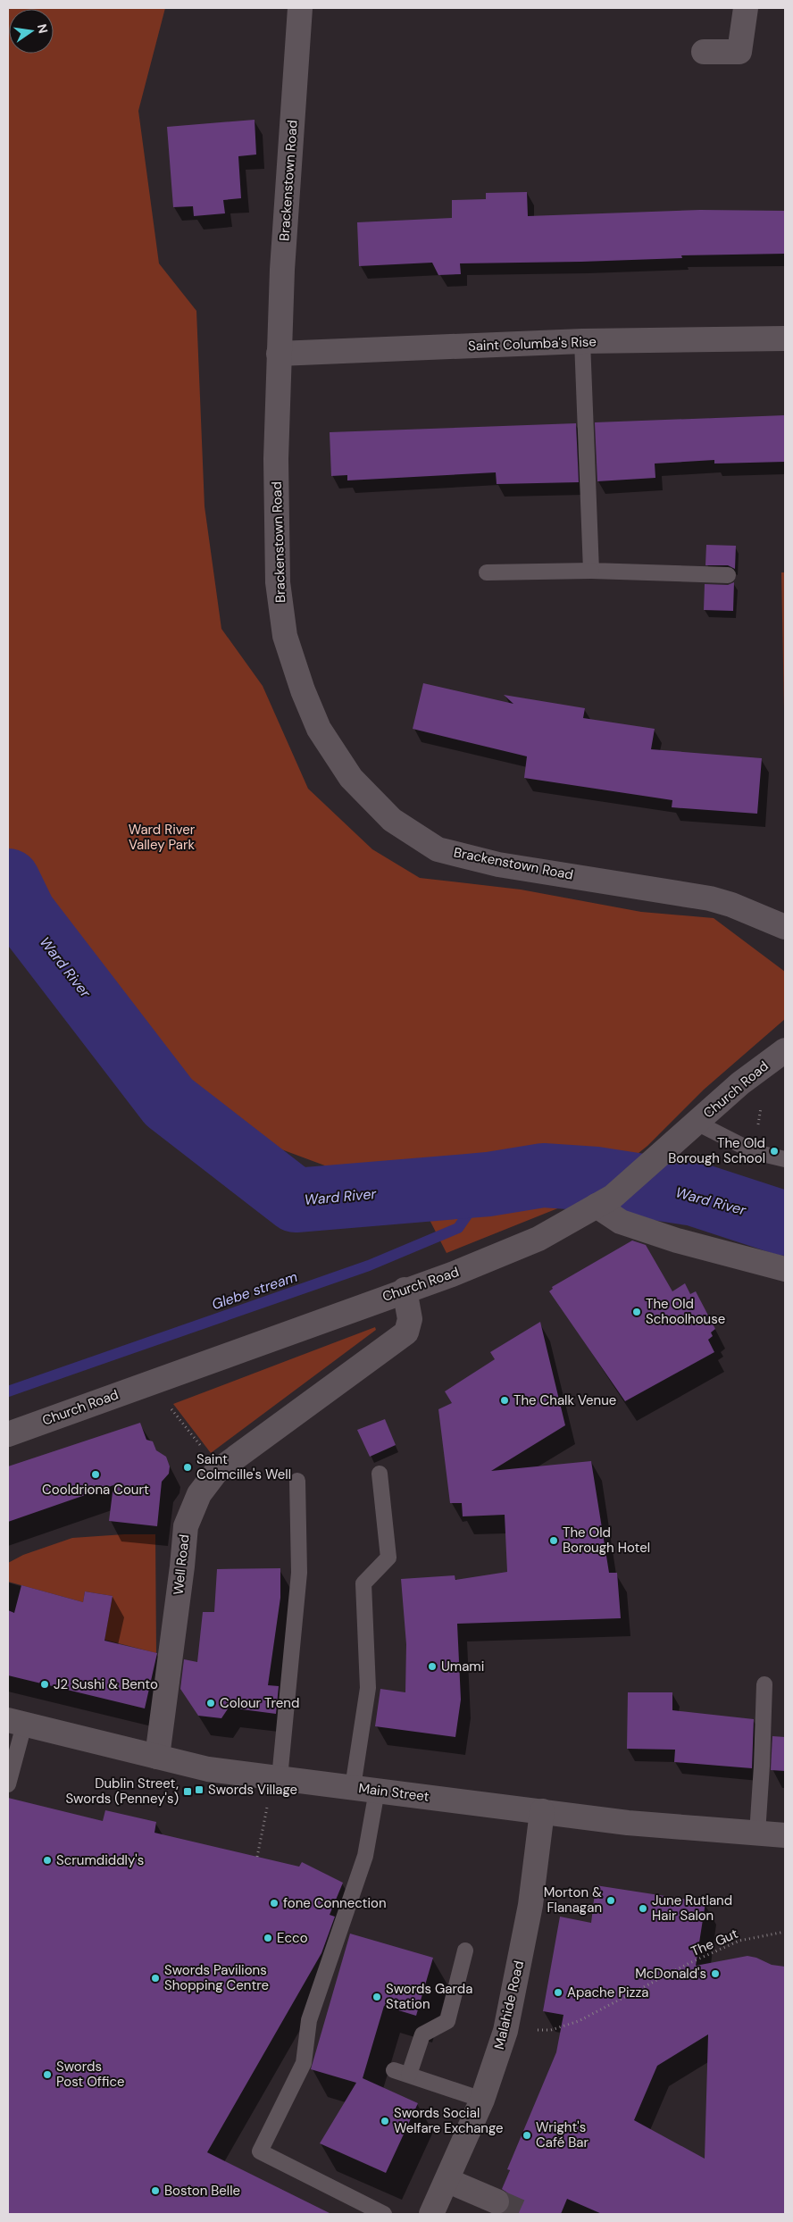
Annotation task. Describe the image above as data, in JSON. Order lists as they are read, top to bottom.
{
  "streets": {
    "street": [
      "Brackenstown Road",
      "Saint Columba's Rise",
      "Church Road",
      "Well Road",
      "Main Street",
      "Malahide Road"
    ],
    "path": ["The Gut"]
  },
  "crossings": [
    ["Brackenstown Road", "Saint Columba's Rise"],
    ["Church Road", "Well Road"],
    ["Well Road", "Main Street"],
    ["Main Street", "Malahide Road"],
    ["The Gut", "Malahide Road"]
  ],
  "water": ["Ward River", "Glebe stream"],
  "parks": ["Ward River Valley Park"],
  "places": {
    "other": [
      "The Old Borough School",
      "The Old Schoolhouse",
      "The Chalk Venue",
      "Saint Colmcille's Well",
      "Cooldriona Court",
      "The Old Borough Hotel",
      "Umami",
      "J2 Sushi & Bento",
      "Colour Trend",
      "Scrumdiddly's",
      "Morton & Flanagan",
      "fone Connection",
      "June Rutland Hair Salon",
      "Ecco",
      "McDonald's",
      "Swords Pavilions Shopping Centre",
      "Apache Pizza",
      "Swords Garda Station",
      "Swords Post Office",
      "Swords Social Welfare Exchange",
      "Wright's Café Bar",
      "Boston Belle"
    ],
    "transit": ["Swords Village", "Dublin Street, Swords (Penney's)"]
  },
  "north": "right"
}
